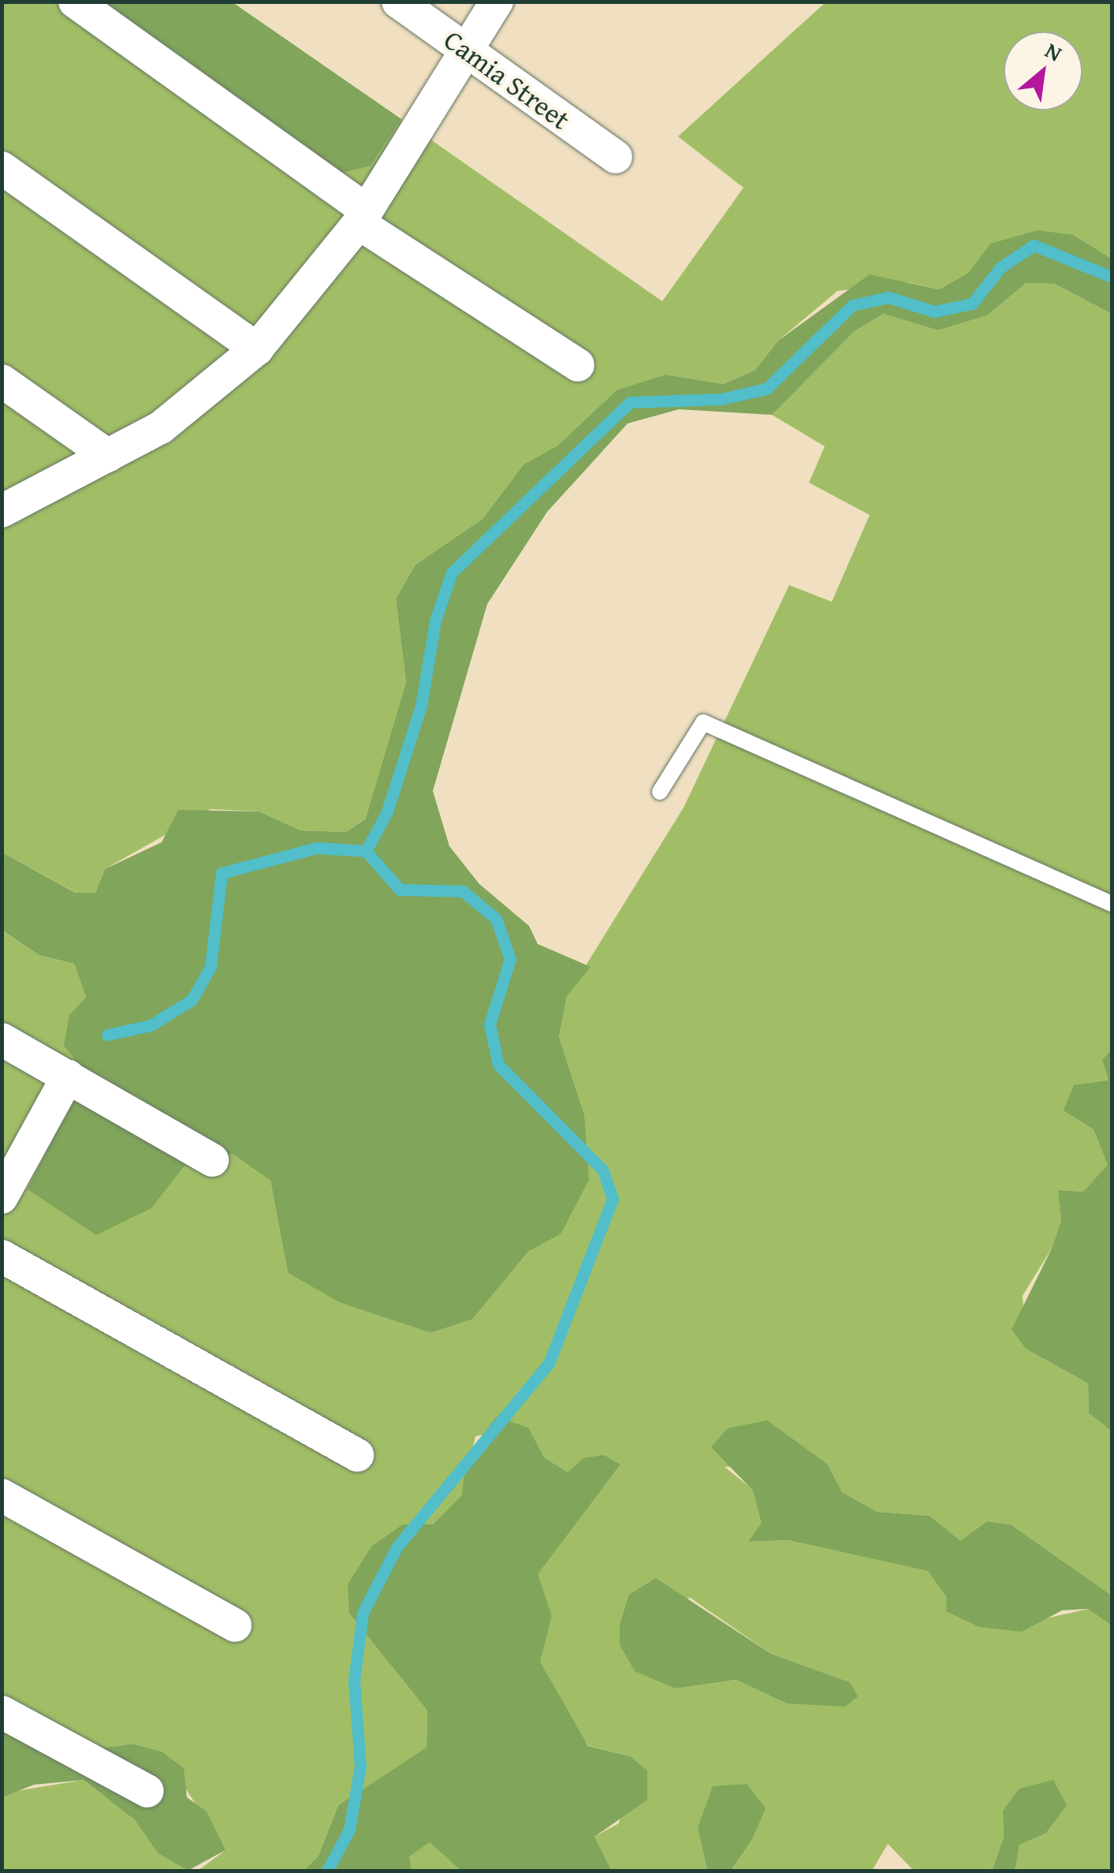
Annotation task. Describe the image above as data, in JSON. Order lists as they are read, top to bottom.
{
  "streets": {
    "street": ["Camia Street"]
  },
  "north": "top right"
}
